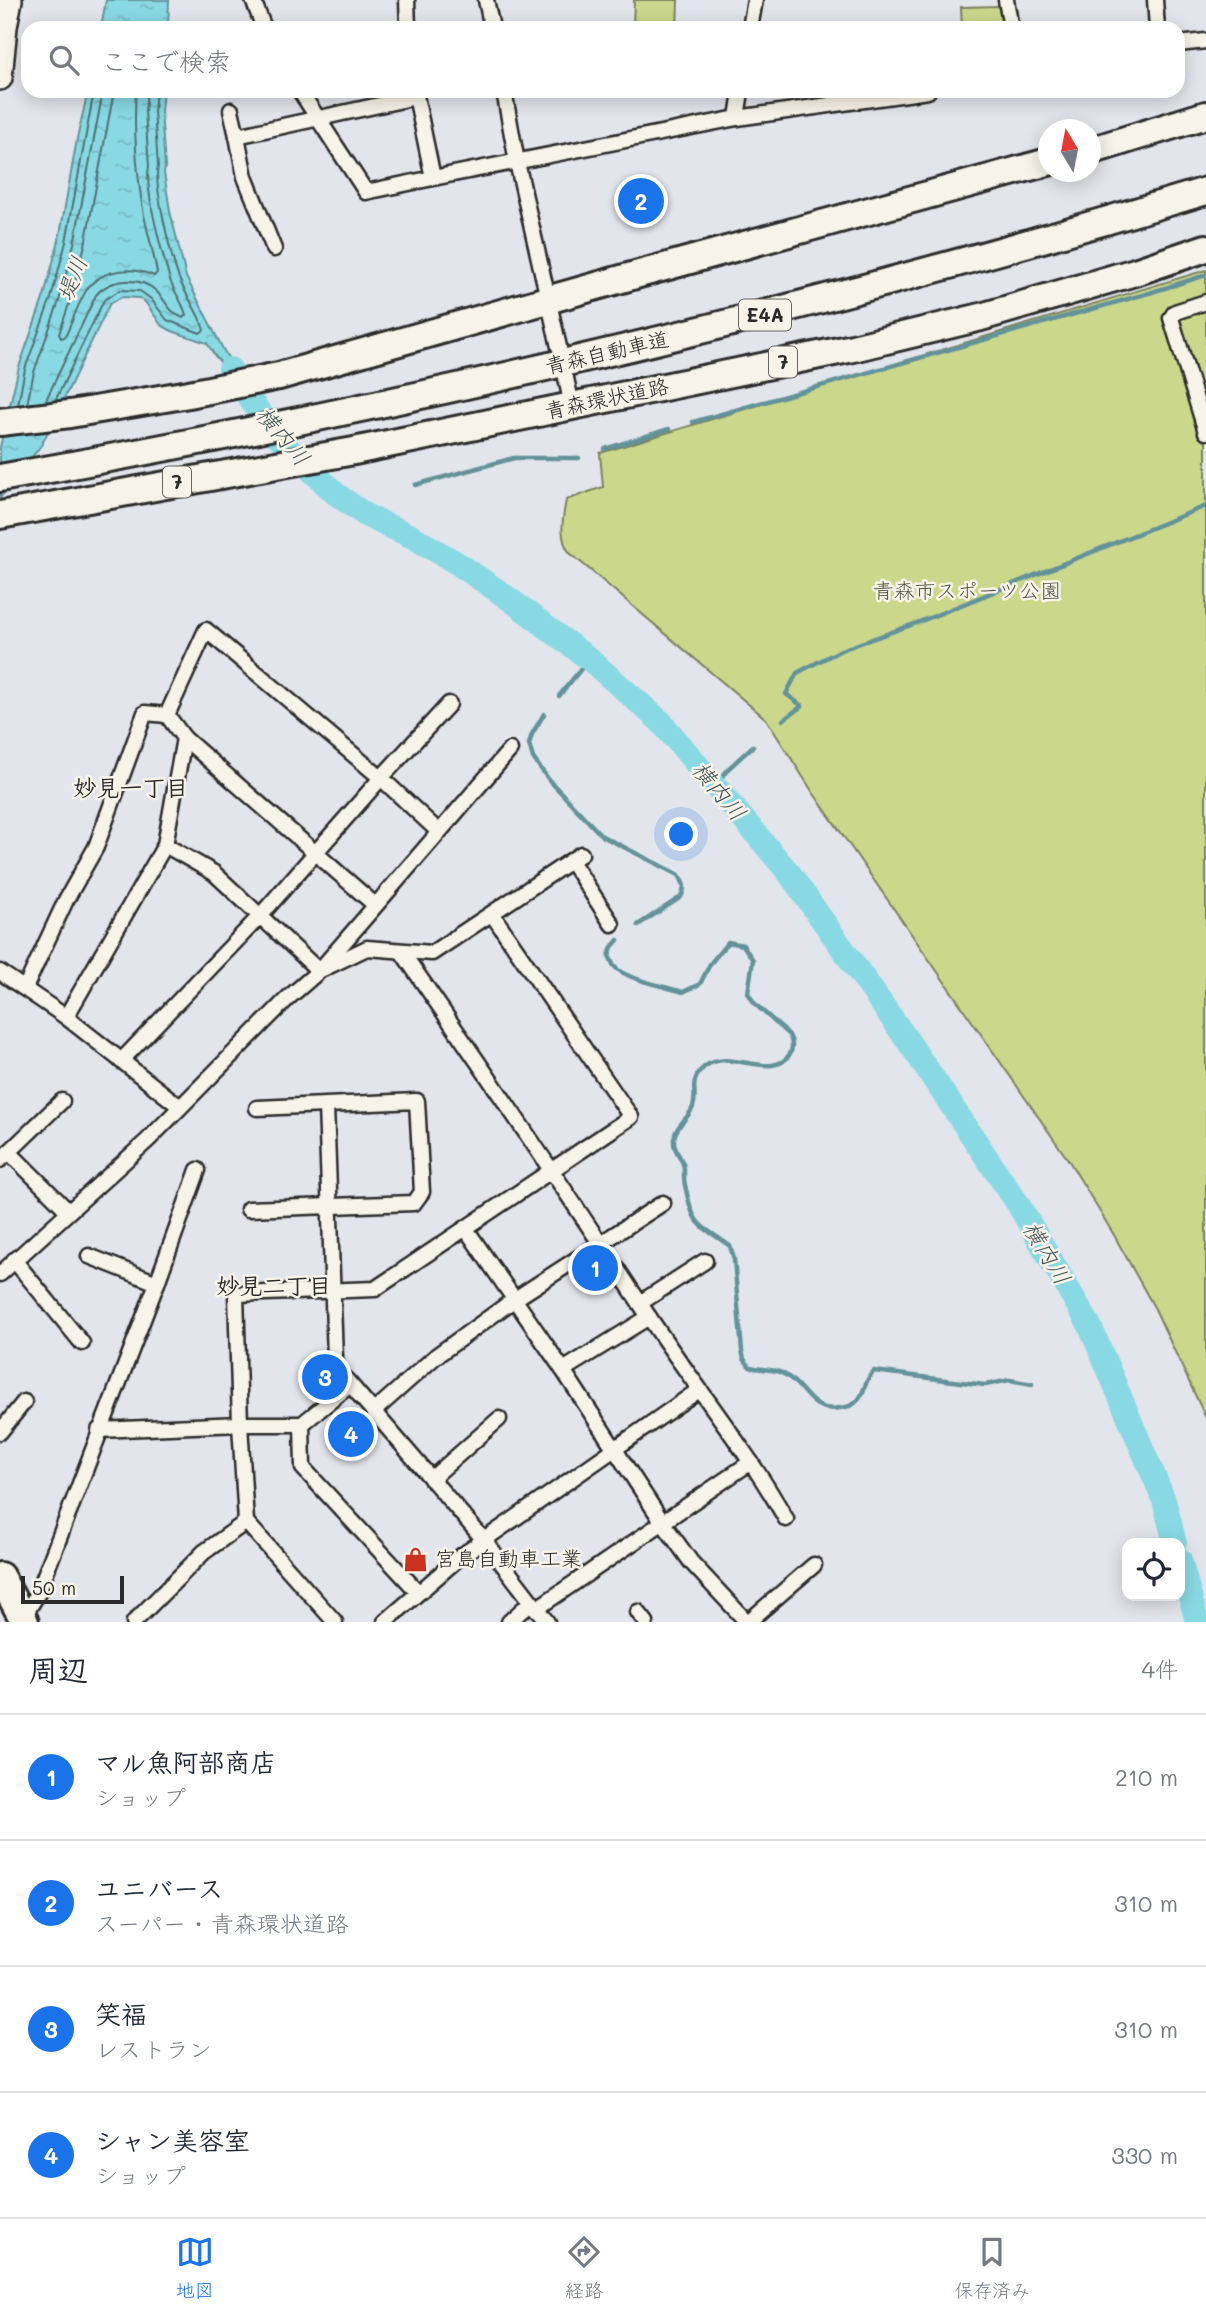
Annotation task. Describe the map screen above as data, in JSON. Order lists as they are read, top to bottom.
{
  "streets": {
    "highway": [
      "E4A",
      "青森自動車道",
      "7",
      "青森環状道路"
    ]
  },
  "districts": ["妙見一丁目", "妙見二丁目"],
  "water": ["堤川", "横内川"],
  "parks": ["青森市スポーツ公園"],
  "places": {
    "shop": ["宮島自動車工業"]
  },
  "scale_bar": "50 m",
  "north": "top",
  "page": {
    "search": "ここで検索",
    "pins": [
      "2",
      "1",
      "3",
      "4"
    ],
    "scale": "50 m",
    "heading": ["周辺", "4件"],
    "list": [
      {
        "mark": "1",
        "name": "マル魚阿部商店",
        "note": "ショップ",
        "value": "210 m"
      },
      {
        "mark": "2",
        "name": "ユニバース",
        "note": "スーパー · 青森環状道路",
        "value": "310 m"
      },
      {
        "mark": "3",
        "name": "笑福",
        "note": "レストラン",
        "value": "310 m"
      },
      {
        "mark": "4",
        "name": "シャン美容室",
        "note": "ショップ",
        "value": "330 m"
      }
    ],
    "nav": ["地図", "経路", "保存済み"]
  }
}
